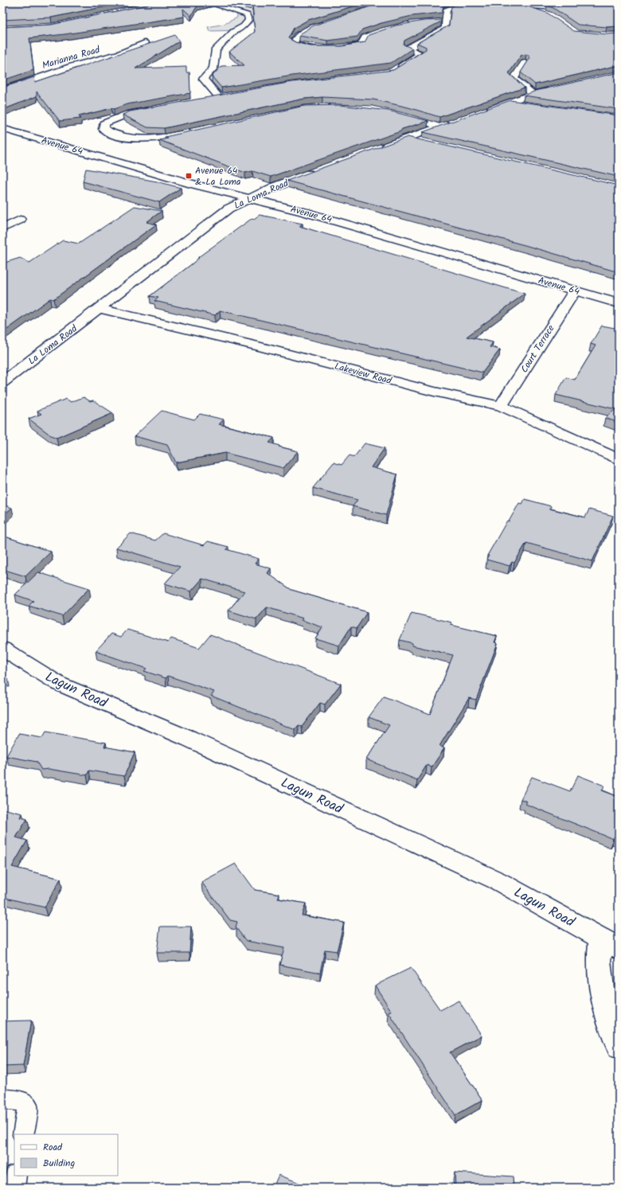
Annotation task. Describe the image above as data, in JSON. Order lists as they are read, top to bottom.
{
  "streets": {
    "street": [
      "Marianna Road",
      "Avenue 64",
      "La Loma Road",
      "Court Terrace",
      "Lakeview Road",
      "Lagun Road"
    ]
  },
  "crossings": [
    ["Avenue 64", "La Loma Road"],
    ["Avenue 64", "Court Terrace"],
    ["La Loma Road", "Lakeview Road"],
    ["Court Terrace", "Lakeview Road"]
  ],
  "places": {
    "transit": ["Avenue 64 & La Loma"]
  },
  "legend": ["Road", "Building"]
}
